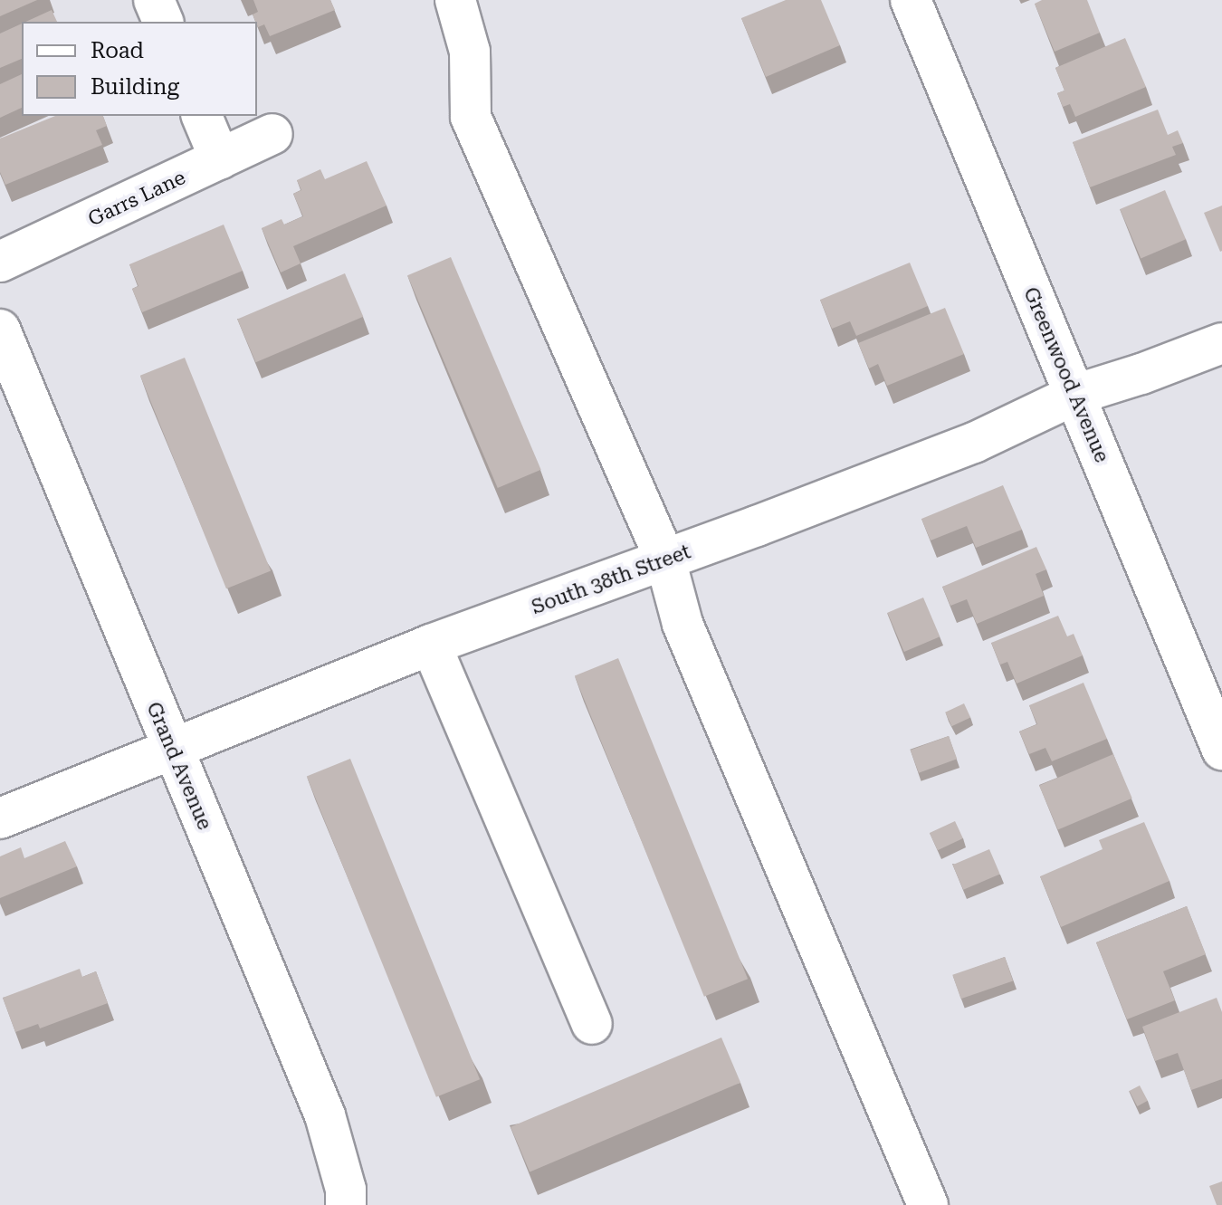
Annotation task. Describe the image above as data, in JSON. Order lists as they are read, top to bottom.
{
  "streets": {
    "street": [
      "Garrs Lane",
      "Greenwood Avenue",
      "South 38th Street",
      "Grand Avenue"
    ]
  },
  "crossings": [
    ["Greenwood Avenue", "South 38th Street"],
    ["South 38th Street", "Grand Avenue"]
  ],
  "legend": ["Road", "Building"]
}
